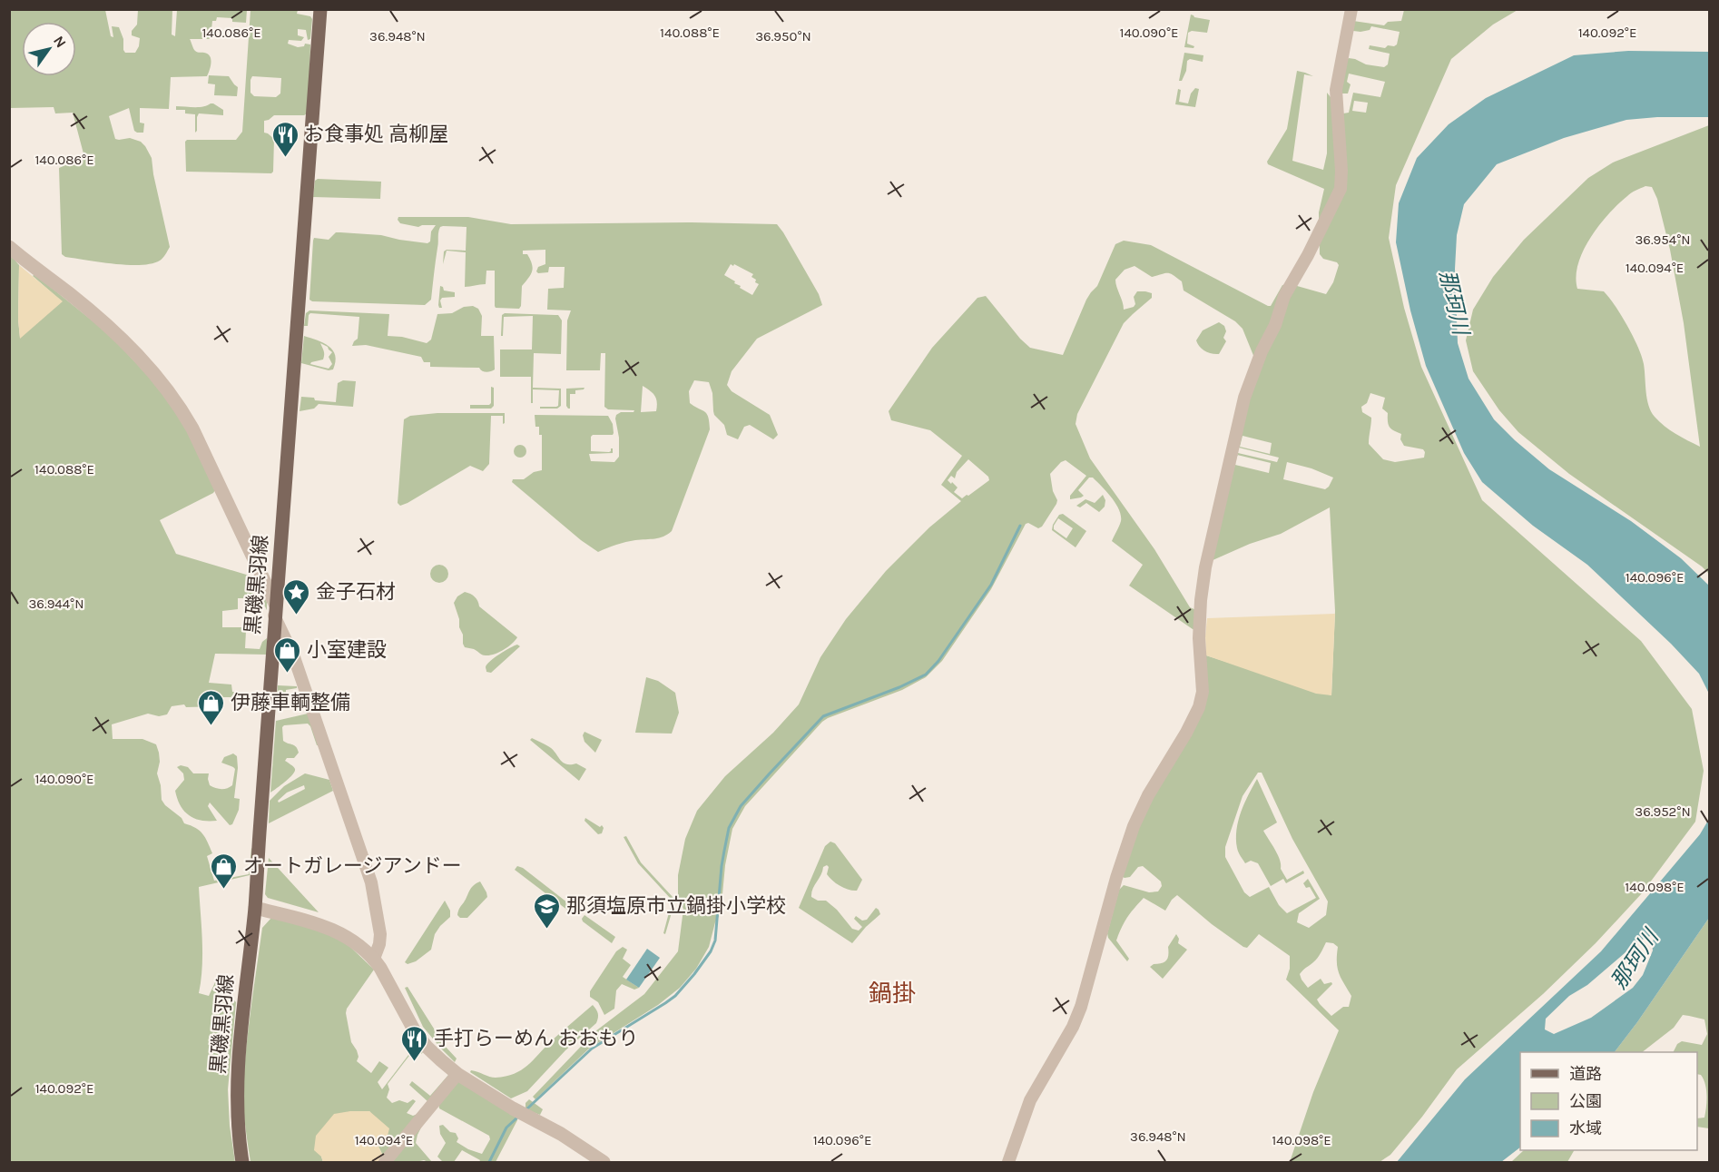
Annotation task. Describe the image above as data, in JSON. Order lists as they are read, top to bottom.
{
  "streets": {
    "main road": ["黒磯黒羽線"]
  },
  "districts": ["鍋掛"],
  "water": ["那珂川"],
  "places": {
    "restaurant": ["お食事処 高柳屋", "手打らーめん おおもり"],
    "place": ["金子石材"],
    "shop": ["小室建設", "伊藤車輌整備", "オートガレージアンドー"],
    "school or university": ["那須塩原市立鍋掛小学校"]
  },
  "legend": ["道路", "公園", "水域"],
  "north": "top right",
  "coordinates": [
    "140.086°E",
    "140.088°E",
    "140.090°E",
    "140.092°E",
    "36.948°N",
    "36.950°N",
    "36.954°N",
    "140.094°E",
    "140.096°E",
    "36.944°N",
    "36.952°N",
    "140.098°E"
  ]
}
